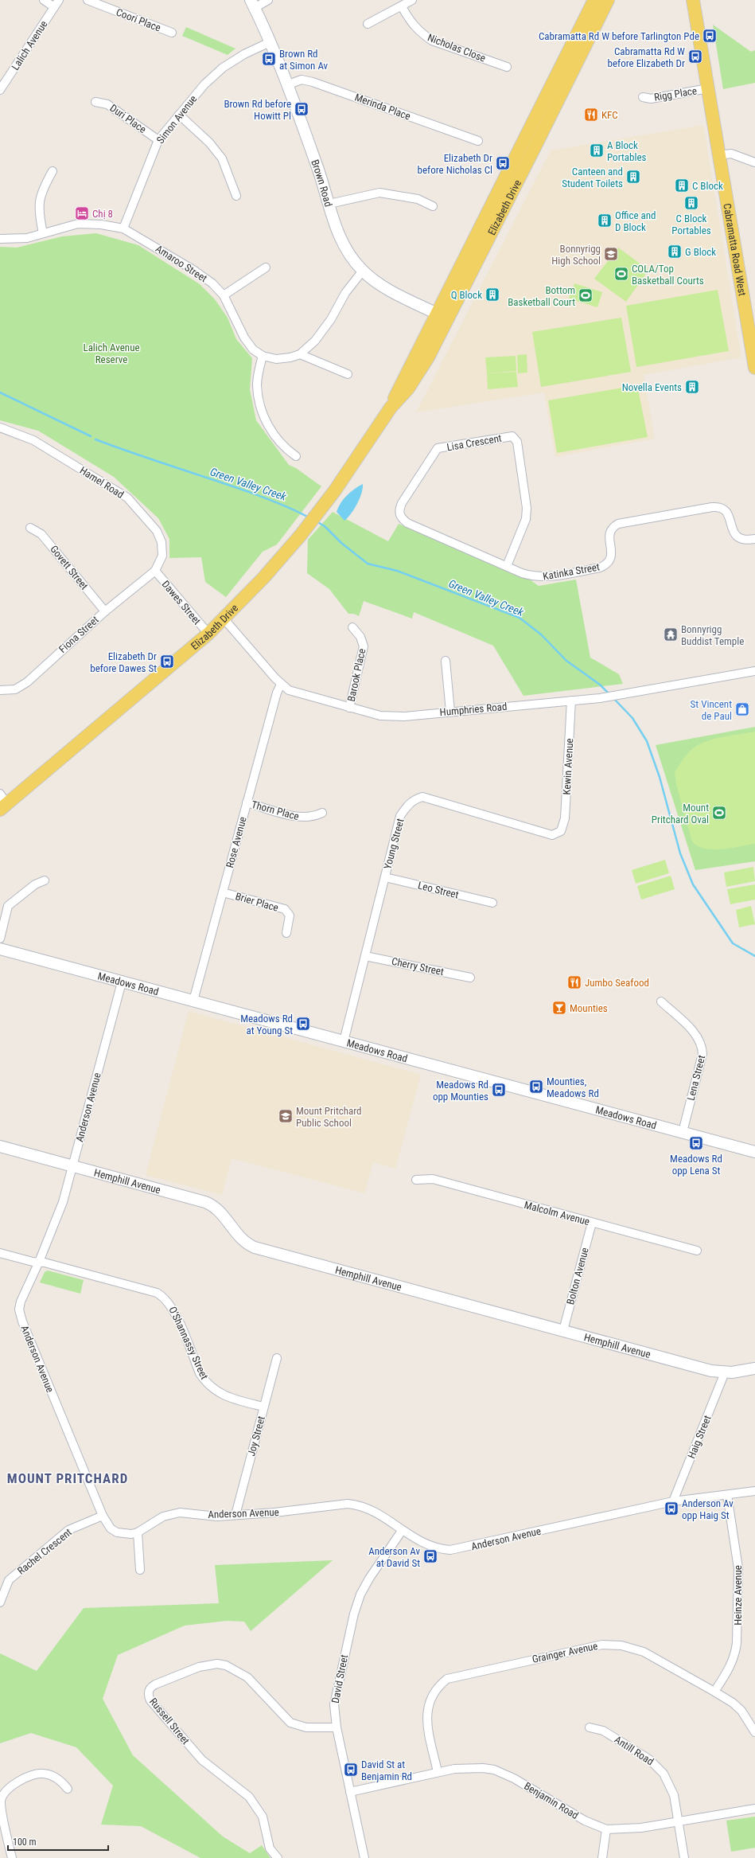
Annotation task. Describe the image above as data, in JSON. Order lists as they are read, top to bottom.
{
  "streets": {
    "main road": ["Elizabeth Drive", "Cabramatta Road West"],
    "street": [
      "Coori Place",
      "Lalich Avenue",
      "Nicholas Close",
      "Rigg Place",
      "Merinda Place",
      "Duri Place",
      "Simon Avenue",
      "Brown Road",
      "Amaroo Street",
      "Lisa Crescent",
      "Hamel Road",
      "Govett Street",
      "Katinka Street",
      "Dawes Street",
      "Fiona Street",
      "Barook Place",
      "Humphries Road",
      "Kewin Avenue",
      "Thorn Place",
      "Rose Avenue",
      "Young Street",
      "Leo Street",
      "Brier Place",
      "Cherry Street",
      "Meadows Road",
      "Lena Street",
      "Anderson Avenue",
      "Hemphill Avenue",
      "Malcolm Avenue",
      "Bolton Avenue",
      "O'Shannassy Street",
      "Joy Street",
      "Haig Street",
      "Rachel Crescent",
      "Heinze Avenue",
      "Grainger Avenue",
      "David Street",
      "Russell Street",
      "Antill Road",
      "Benjamin Road"
    ]
  },
  "crossings": [
    ["Rigg Place", "Cabramatta Road West"],
    ["Merinda Place", "Brown Road"],
    ["Duri Place", "Simon Avenue"],
    ["Simon Avenue", "Brown Road"],
    ["Simon Avenue", "Amaroo Street"],
    ["Brown Road", "Elizabeth Drive"],
    ["Brown Road", "Amaroo Street"],
    ["Elizabeth Drive", "Dawes Street"],
    ["Elizabeth Drive", "Humphries Road"],
    ["Lisa Crescent", "Katinka Street"],
    ["Hamel Road", "Dawes Street"],
    ["Hamel Road", "Fiona Street"],
    ["Govett Street", "Fiona Street"],
    ["Dawes Street", "Fiona Street"],
    ["Barook Place", "Humphries Road"],
    ["Humphries Road", "Kewin Avenue"],
    ["Humphries Road", "Rose Avenue"],
    ["Kewin Avenue", "Young Street"],
    ["Thorn Place", "Rose Avenue"],
    ["Rose Avenue", "Brier Place"],
    ["Rose Avenue", "Meadows Road"],
    ["Young Street", "Leo Street"],
    ["Young Street", "Cherry Street"],
    ["Young Street", "Meadows Road"],
    ["Meadows Road", "Lena Street"],
    ["Meadows Road", "Anderson Avenue"],
    ["Anderson Avenue", "Hemphill Avenue"],
    ["Anderson Avenue", "O'Shannassy Street"],
    ["Anderson Avenue", "Joy Street"],
    ["Anderson Avenue", "Haig Street"],
    ["Anderson Avenue", "Rachel Crescent"],
    ["Anderson Avenue", "Heinze Avenue"],
    ["Anderson Avenue", "David Street"],
    ["Hemphill Avenue", "Bolton Avenue"],
    ["Hemphill Avenue", "Haig Street"],
    ["Malcolm Avenue", "Bolton Avenue"],
    ["O'Shannassy Street", "Joy Street"],
    ["Heinze Avenue", "Grainger Avenue"],
    ["Grainger Avenue", "Benjamin Road"],
    ["David Street", "Russell Street"],
    ["David Street", "Benjamin Road"],
    ["Antill Road", "Benjamin Road"]
  ],
  "districts": ["MOUNT PRITCHARD"],
  "water": ["Green Valley Creek"],
  "parks": ["Lalich Avenue Reserve"],
  "places": {
    "bus stop": [
      "Cabramatta Rd W before Tarlington Pde",
      "Cabramatta Rd W before Elizabeth Dr",
      "Brown Rd at Simon Av",
      "Brown Rd before Howitt Pl",
      "Elizabeth Dr before Nicholas Cl",
      "Elizabeth Dr before Dawes St",
      "Meadows Rd at Young St",
      "Mounties, Meadows Rd",
      "Meadows Rd opp Mounties",
      "Meadows Rd opp Lena St",
      "Anderson Av opp Haig St",
      "Anderson Av at David St",
      "David St at Benjamin Rd"
    ],
    "restaurant": ["KFC", "Jumbo Seafood"],
    "building": [
      "A Block Portables",
      "Canteen and Student Toilets",
      "C Block",
      "C Block Portables",
      "Office and D Block",
      "G Block",
      "Q Block",
      "Novella Events"
    ],
    "hotel": ["Chị 8"],
    "school or university": ["Bonnyrigg High School", "Mount Pritchard Public School"],
    "sports": ["COLA/Top Basketball Courts", "Bottom Basketball Court", "Mount Pritchard Oval"],
    "temple": ["Bonnyrigg Buddist Temple"],
    "shop": ["St Vincent de Paul"],
    "bar": ["Mounties"]
  },
  "scale_bar": "100 m"
}
